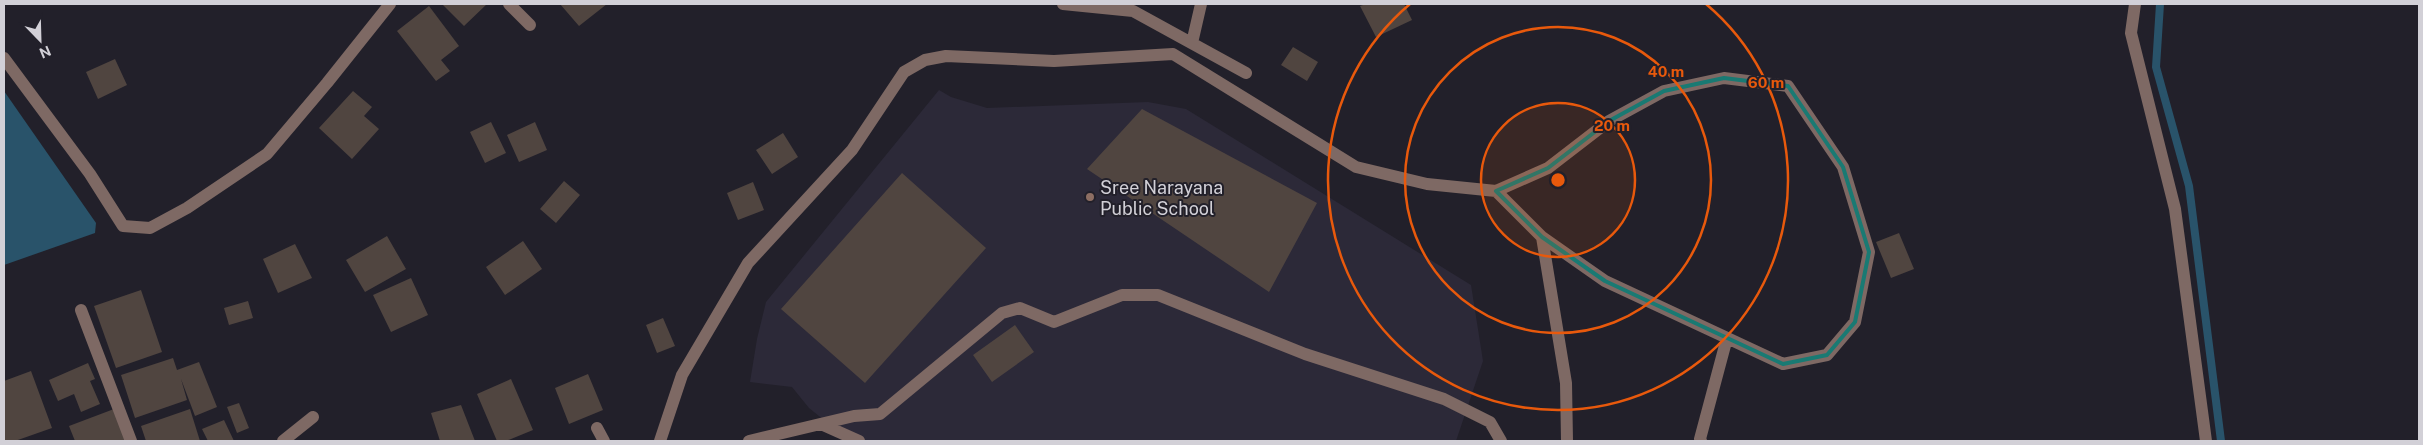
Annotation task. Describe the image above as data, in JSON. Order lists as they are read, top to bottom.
{
  "places": ["Sree Narayana Public School"],
  "north": "bottom right",
  "rings": ["40 m", "60 m", "20 m"]
}
